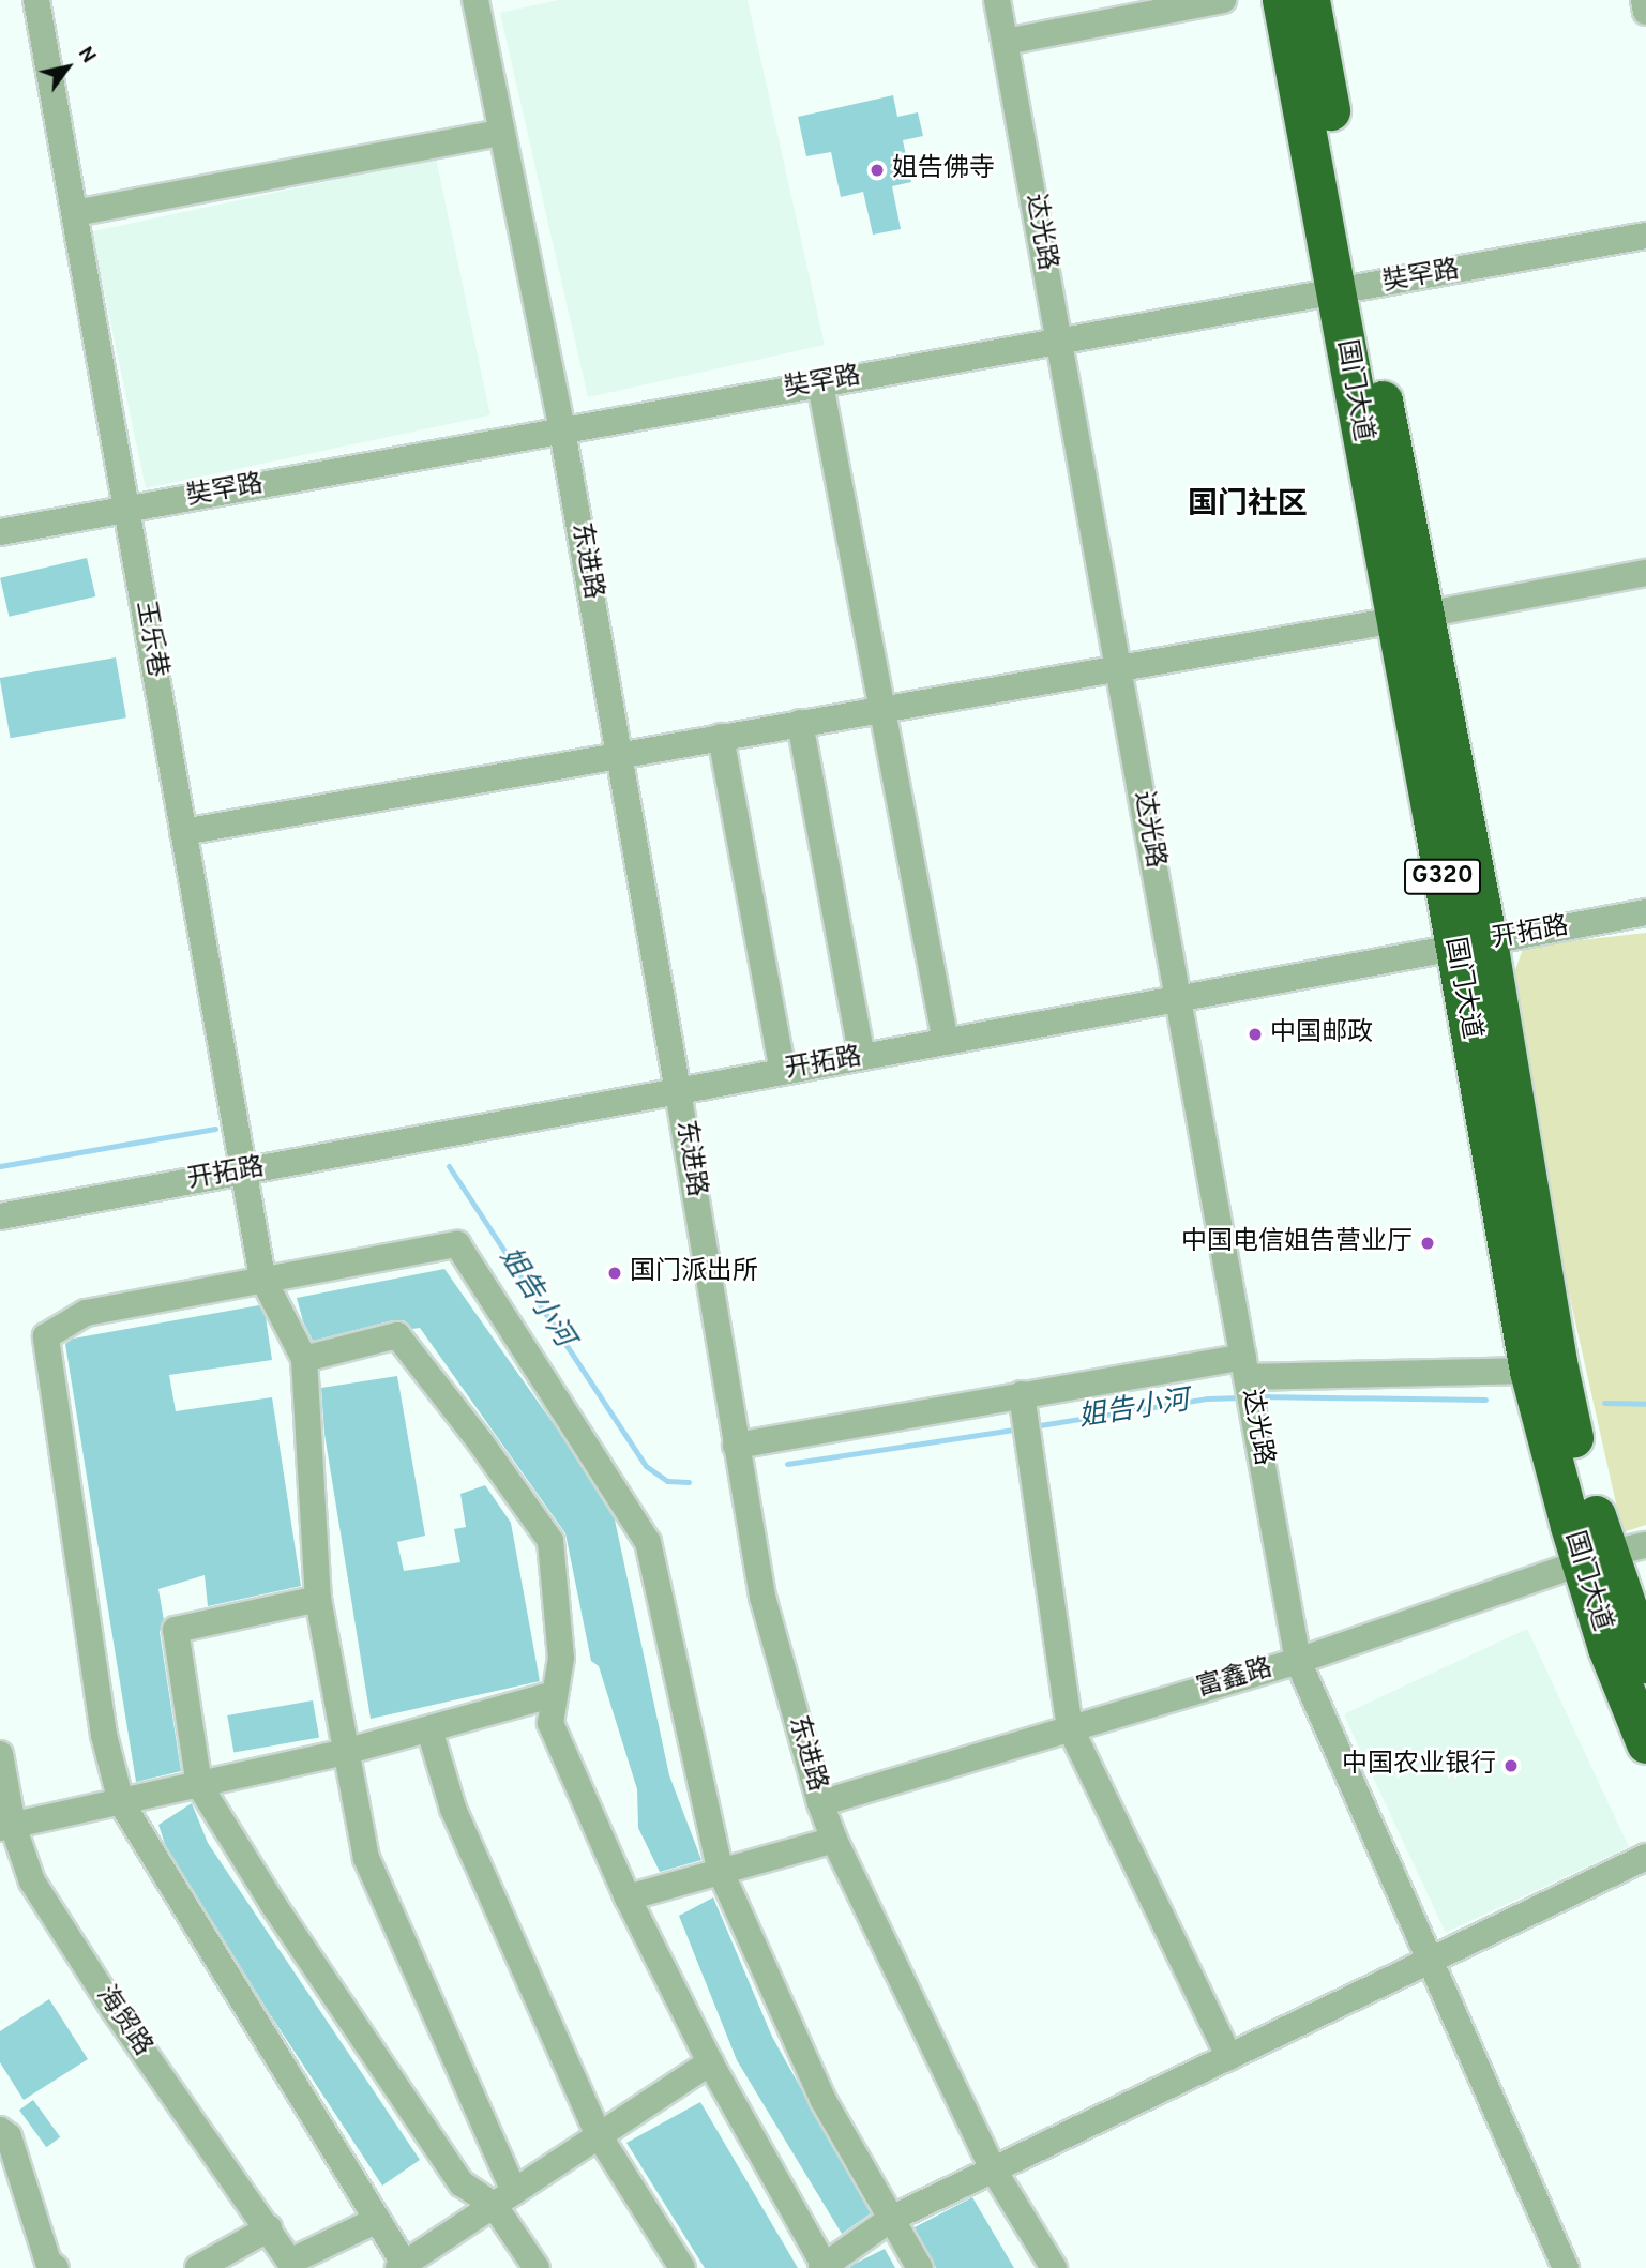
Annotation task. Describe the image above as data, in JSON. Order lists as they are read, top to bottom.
{
  "streets": {
    "highway": ["国门大道", "G320"],
    "street": [
      "达光路",
      "奘罕路",
      "东进路",
      "玉乐巷",
      "开拓路",
      "富鑫路",
      "海贸路"
    ]
  },
  "crossings": [
    ["达光路", "奘罕路"],
    ["达光路", "开拓路"],
    ["达光路", "富鑫路"],
    ["奘罕路", "国门大道"],
    ["奘罕路", "东进路"],
    ["奘罕路", "玉乐巷"],
    ["国门大道", "开拓路"],
    ["国门大道", "富鑫路"],
    ["东进路", "开拓路"],
    ["东进路", "富鑫路"],
    ["玉乐巷", "开拓路"]
  ],
  "districts": ["国门社区"],
  "water": ["姐告小河"],
  "places": [
    "姐告佛寺",
    "中国邮政",
    "中国电信姐告营业厅",
    "国门派出所",
    "中国农业银行"
  ],
  "north": "top right"
}
